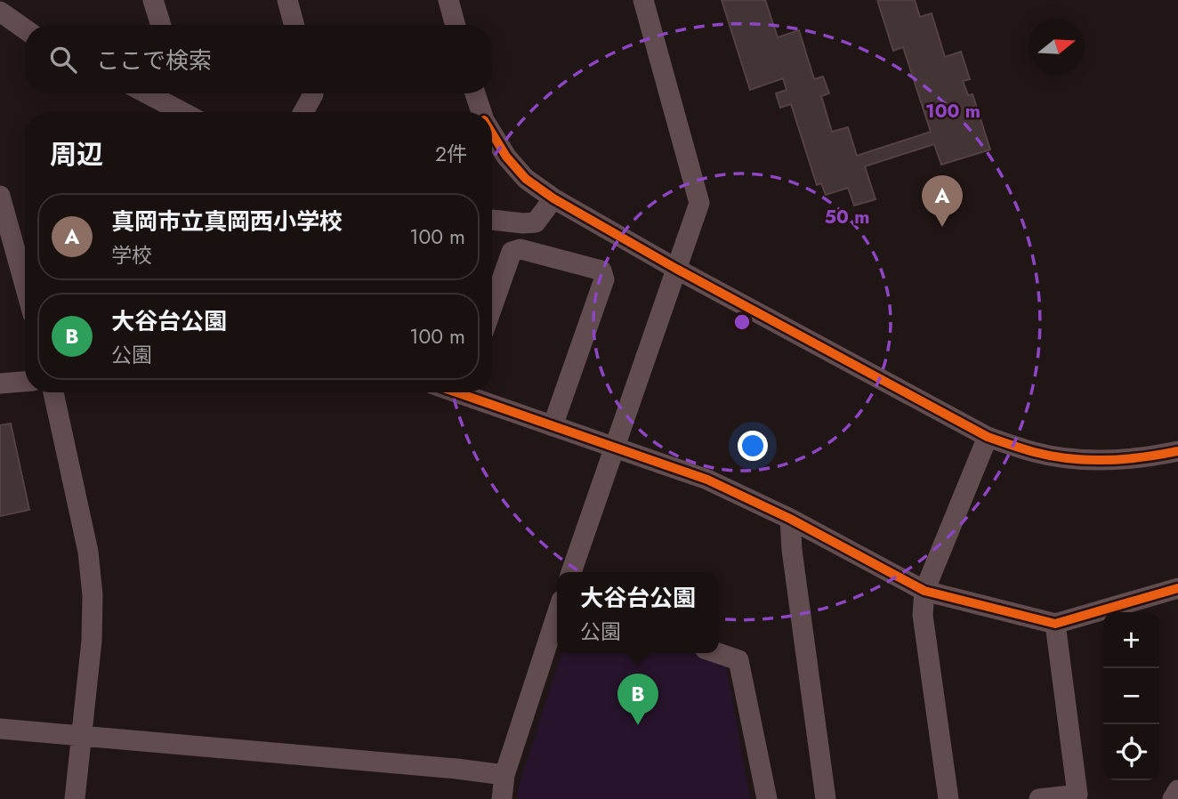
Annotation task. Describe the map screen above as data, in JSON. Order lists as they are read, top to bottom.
{
  "north": "right",
  "page": {
    "search": "ここで検索",
    "heading": ["周辺", "2件"],
    "pins": ["A", "B"],
    "list": [
      {
        "mark": "A",
        "name": "真岡市立真岡西小学校",
        "note": "学校",
        "value": "100 m"
      },
      {
        "mark": "B",
        "name": "大谷台公園",
        "note": "公園",
        "value": "100 m"
      }
    ],
    "popup": ["大谷台公園", "公園"],
    "map_buttons": ["+", "−"]
  },
  "rings": ["100 m", "50 m"]
}
